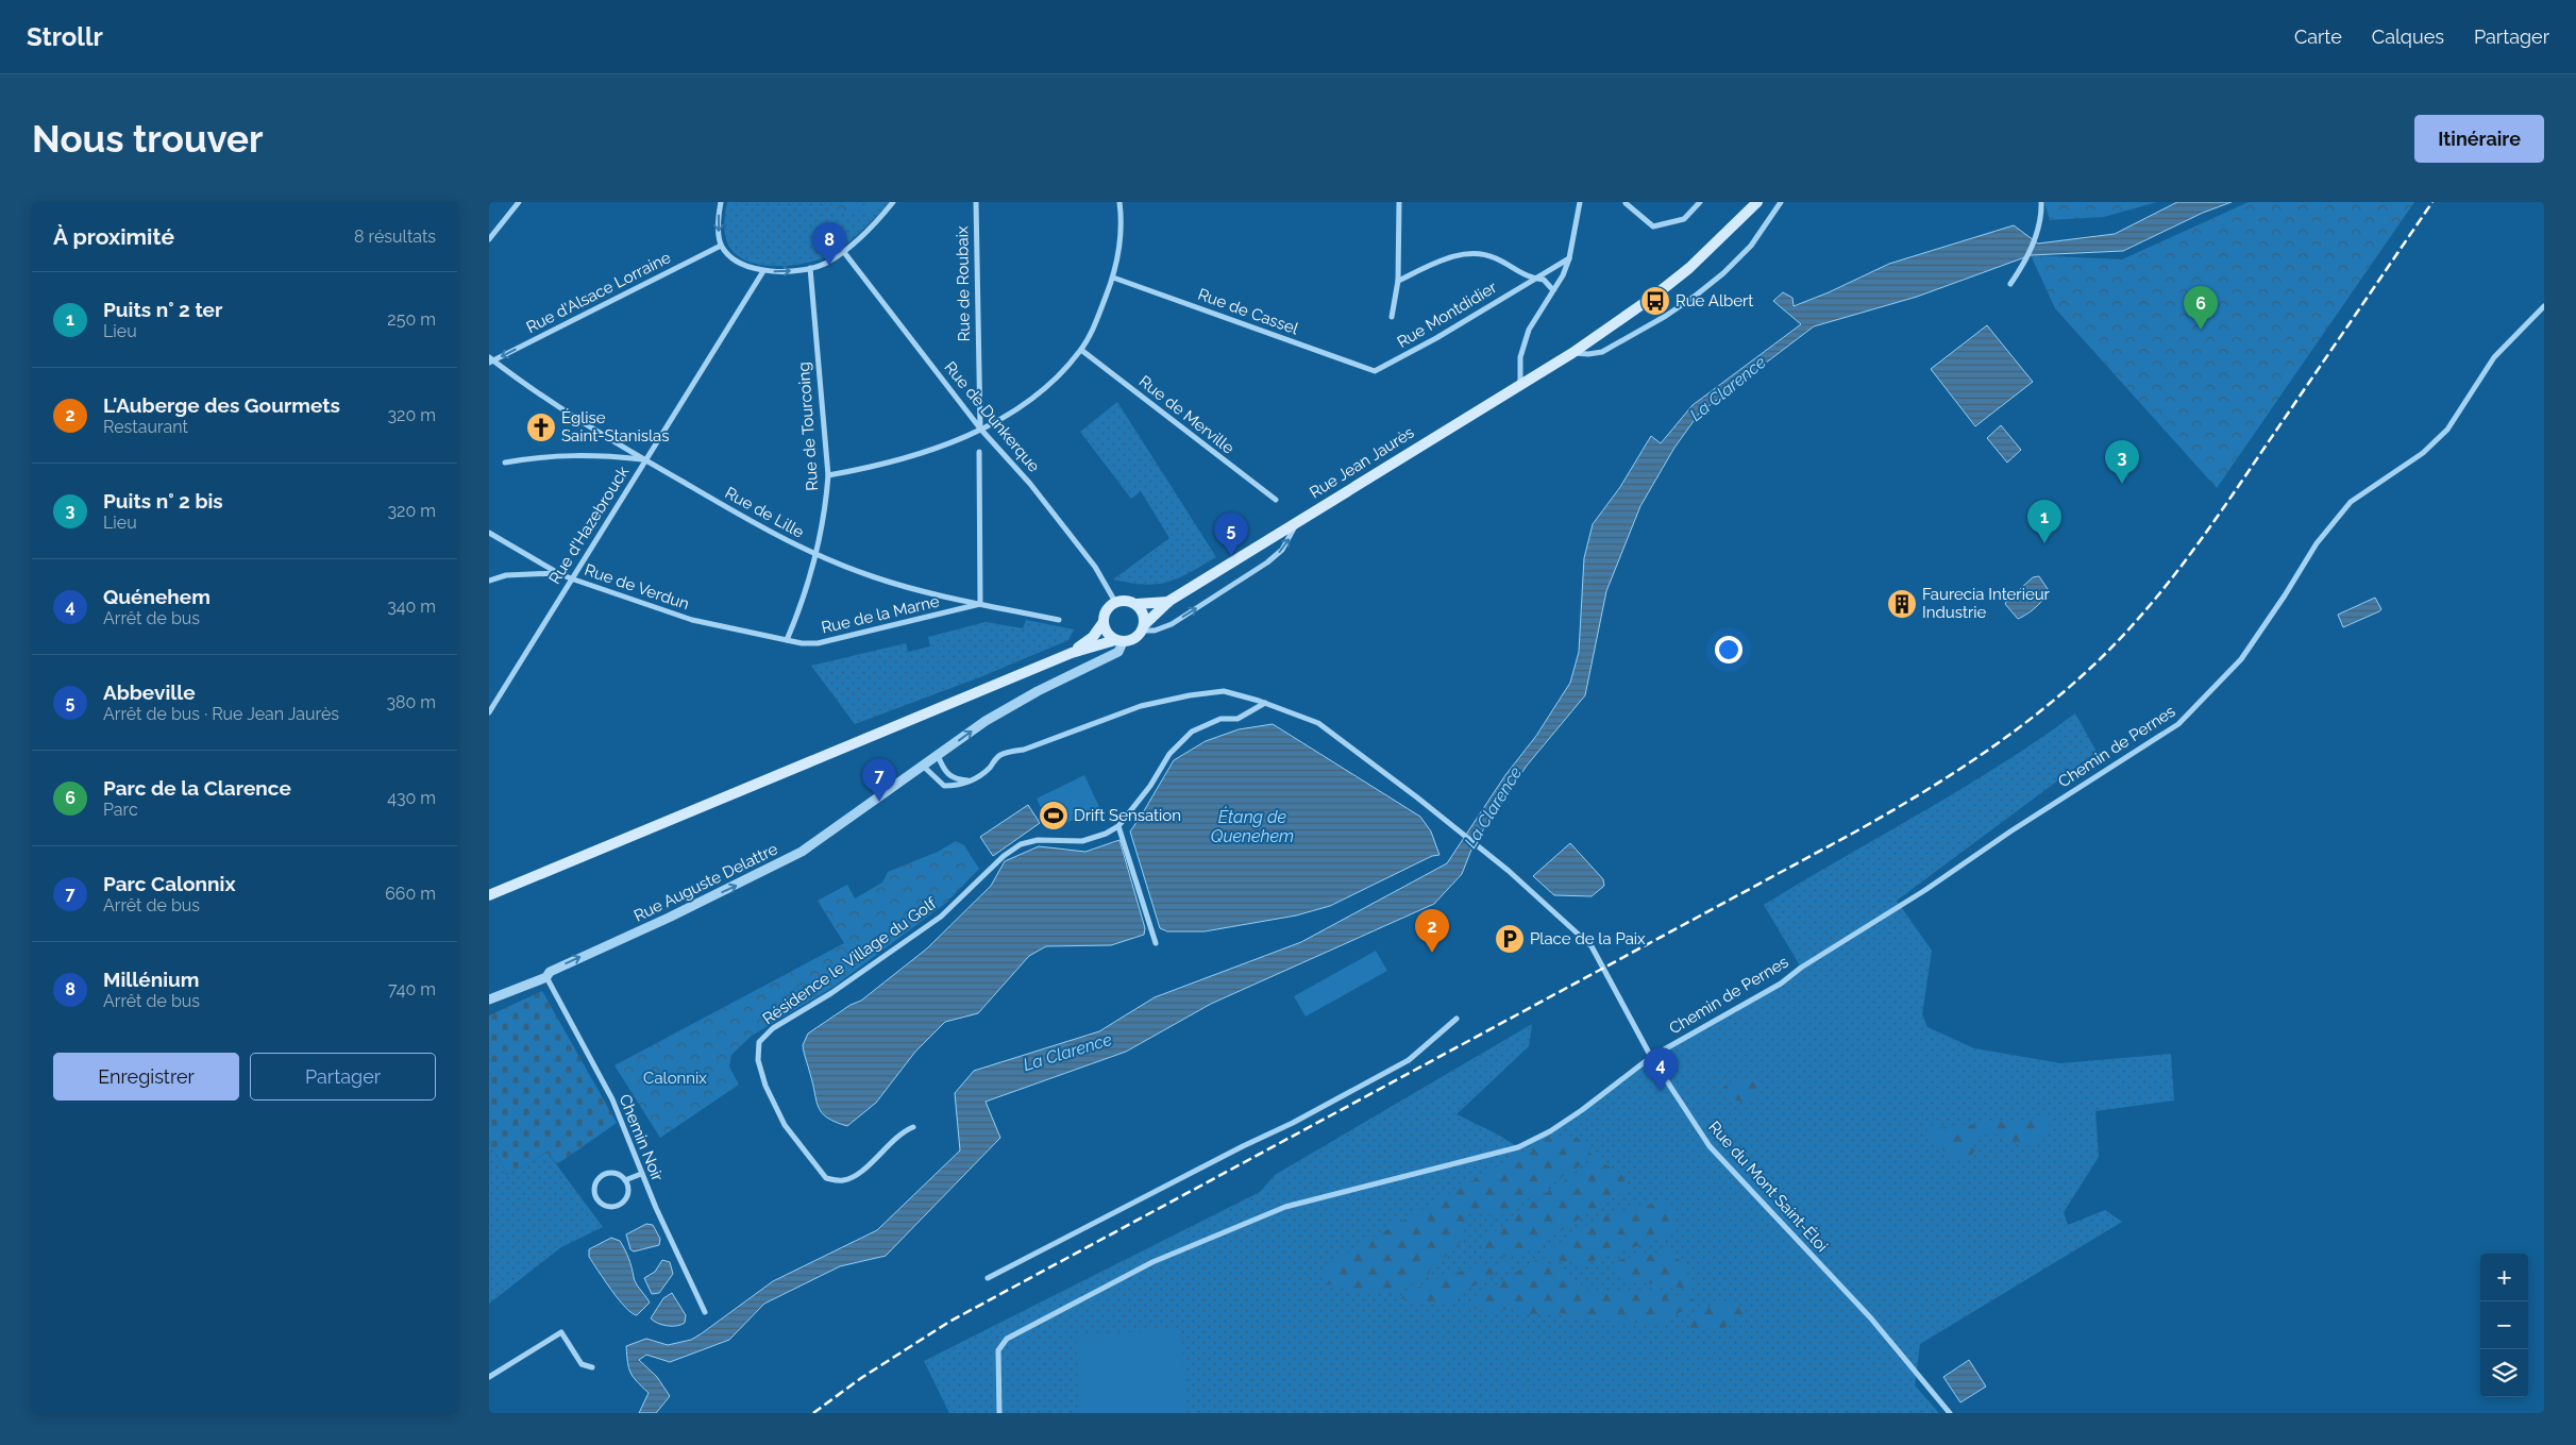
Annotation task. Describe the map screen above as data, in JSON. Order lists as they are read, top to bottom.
{
  "streets": {
    "main road": ["Rue Jean Jaurès"],
    "street": [
      "Rue de Roubaix",
      "Rue d'Alsace Lorraine",
      "Rue de Cassel",
      "Rue Montdidier",
      "Rue de Merville",
      "Rue de Dunkerque",
      "Rue de Tourcoing",
      "Rue de Lille",
      "Rue d'Hazebrouck",
      "Rue de Verdun",
      "Rue de la Marne",
      "Chemin de Pernes",
      "Rue Auguste Delattre",
      "Résidence le Village du Golf",
      "Chemin Noir",
      "Rue du Mont Saint-Éloi"
    ]
  },
  "crossings": [
    ["Rue de Roubaix", "Rue de Dunkerque"],
    ["Rue d'Alsace Lorraine", "Rue de Lille"],
    ["Rue de Cassel", "Rue Montdidier"],
    ["Rue de Dunkerque", "Rue Jean Jaurès"],
    ["Rue de Dunkerque", "Rue Auguste Delattre"],
    ["Rue de Tourcoing", "Rue de Lille"],
    ["Rue de Tourcoing", "Rue de Verdun"],
    ["Rue de Tourcoing", "Rue de la Marne"],
    ["Rue Jean Jaurès", "Rue Auguste Delattre"],
    ["Rue de Lille", "Rue d'Hazebrouck"],
    ["Rue de Lille", "Rue de la Marne"],
    ["Rue d'Hazebrouck", "Rue de Verdun"],
    ["Rue de Verdun", "Rue de la Marne"],
    ["Chemin de Pernes", "Rue du Mont Saint-Éloi"],
    ["Rue Auguste Delattre", "Chemin Noir"],
    ["Résidence le Village du Golf", "Rue du Mont Saint-Éloi"]
  ],
  "one_way": ["Rue d'Alsace Lorraine"],
  "water": ["La Clarence", "Étang de Quenehem"],
  "parks": ["Calonnix"],
  "places": {
    "bus stop": ["Rue Albert"],
    "church": ["Église Saint-Stanislas"],
    "building": ["Faurecia Interieur Industrie"],
    "sports": ["Drift Sensation"],
    "parking": ["Place de la Paix"]
  },
  "page": {
    "header": "Strollr",
    "nav": ["Carte", "Calques", "Partager"],
    "buttons": [
      "Itinéraire",
      ["Enregistrer", "Partager"]
    ],
    "title": "Nous trouver",
    "heading": ["À proximité", "8 résultats"],
    "pins": [
      "8",
      "6",
      "3",
      "1",
      "5",
      "7",
      "2",
      "4"
    ],
    "list": [
      {
        "mark": "1",
        "name": "Puits n° 2 ter",
        "note": "Lieu",
        "value": "250 m"
      },
      {
        "mark": "2",
        "name": "L'Auberge des Gourmets",
        "note": "Restaurant",
        "value": "320 m"
      },
      {
        "mark": "3",
        "name": "Puits n° 2 bis",
        "note": "Lieu",
        "value": "320 m"
      },
      {
        "mark": "4",
        "name": "Quénehem",
        "note": "Arrêt de bus",
        "value": "340 m"
      },
      {
        "mark": "5",
        "name": "Abbeville",
        "note": "Arrêt de bus · Rue Jean Jaurès",
        "value": "380 m"
      },
      {
        "mark": "6",
        "name": "Parc de la Clarence",
        "note": "Parc",
        "value": "430 m"
      },
      {
        "mark": "7",
        "name": "Parc Calonnix",
        "note": "Arrêt de bus",
        "value": "660 m"
      },
      {
        "mark": "8",
        "name": "Millénium",
        "note": "Arrêt de bus",
        "value": "740 m"
      }
    ],
    "map_buttons": ["+", "−"]
  }
}
